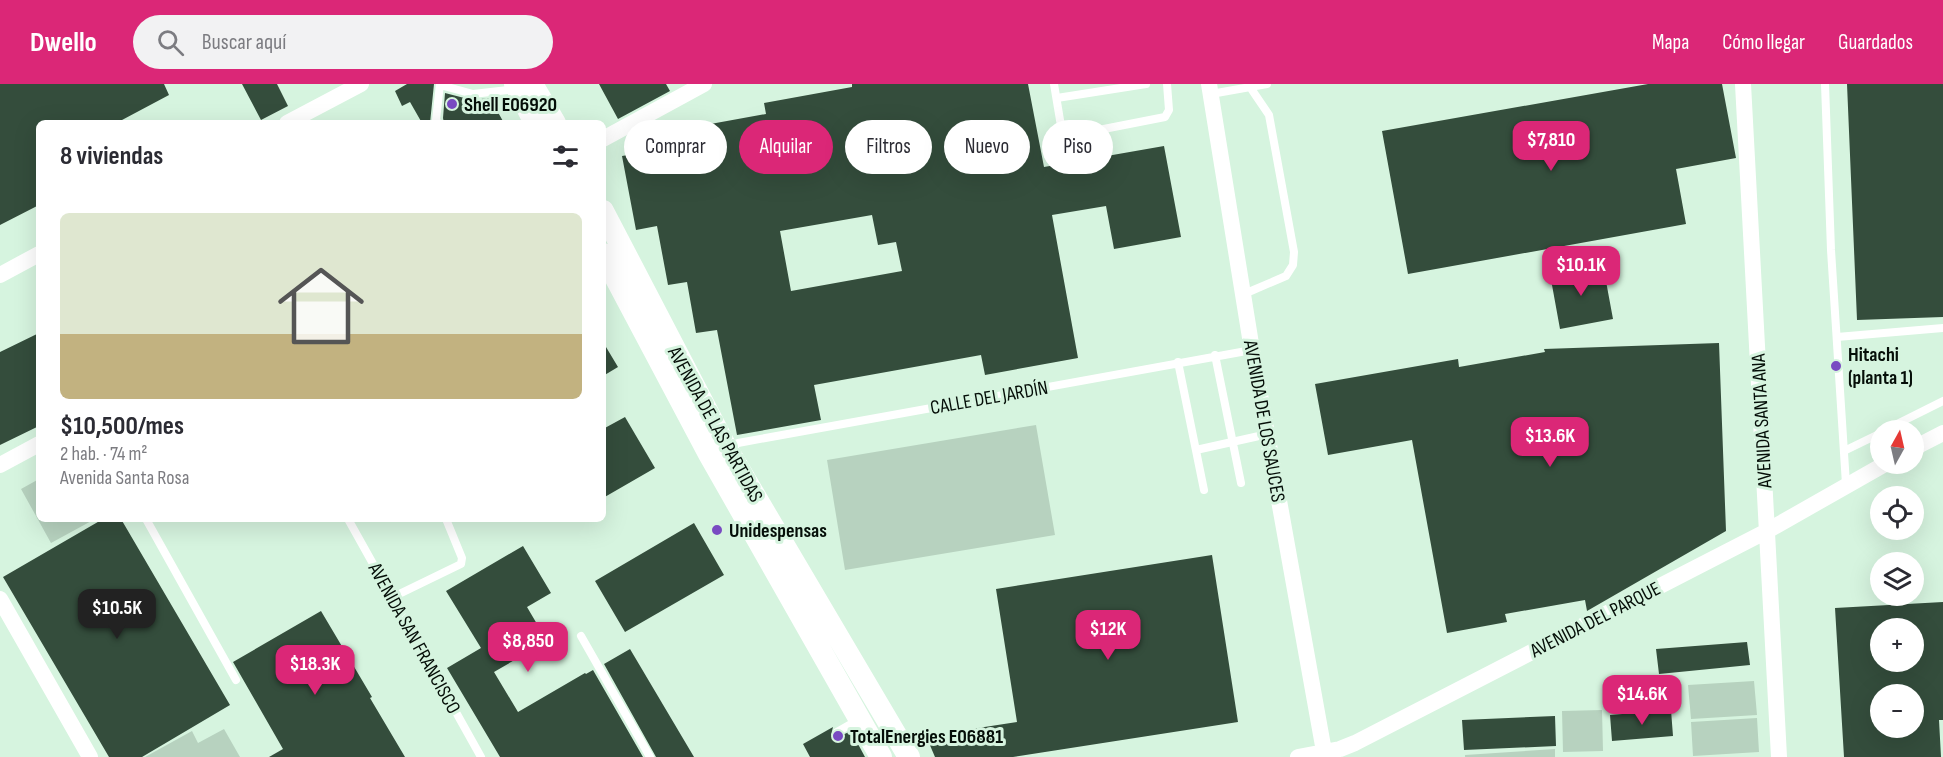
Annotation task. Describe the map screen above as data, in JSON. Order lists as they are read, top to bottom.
{
  "streets": {
    "main road": ["AVENIDA DE LAS PARTIDAS"],
    "street": ["AVENIDA DE LOS SAUCES", "AVENIDA SANTA ANA", "AVENIDA DEL PARQUE"],
    "lane": ["CALLE DEL JARDÍN", "AVENIDA SAN FRANCISCO"]
  },
  "crossings": [
    ["CALLE DEL JARDÍN", "AVENIDA DE LOS SAUCES"],
    ["CALLE DEL JARDÍN", "AVENIDA DE LAS PARTIDAS"],
    ["AVENIDA DE LOS SAUCES", "AVENIDA DEL PARQUE"],
    ["AVENIDA SANTA ANA", "AVENIDA DEL PARQUE"]
  ],
  "places": [
    "Shell E06920",
    "Hitachi (planta 1)",
    "Unidespensas",
    "TotalEnergies E06881"
  ],
  "north": "top",
  "page": {
    "header": "Dwello",
    "search": "Buscar aquí",
    "nav": ["Mapa", "Cómo llegar", "Guardados"],
    "chip": [
      "Comprar",
      "Alquilar",
      "Filtros",
      "Nuevo",
      "Piso"
    ],
    "heading": "8 viviendas",
    "price": [
      "$7,810",
      "$10.1K",
      "$13.6K",
      "$10.5K",
      "$12K",
      "$8,850",
      "$18.3K",
      "$14.6K"
    ],
    "list": [
      {
        "name": "$10,500/mes",
        "note": "2 hab. · 74 m² · Avenida Santa Rosa"
      }
    ],
    "map_buttons": ["+", "−"]
  }
}
